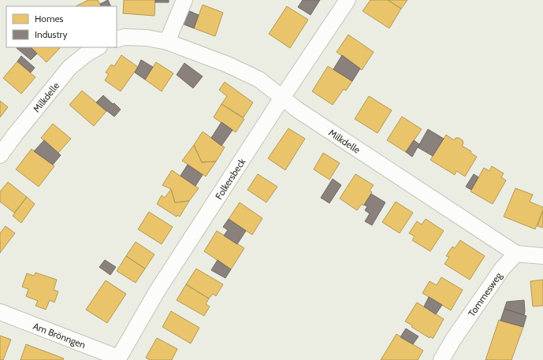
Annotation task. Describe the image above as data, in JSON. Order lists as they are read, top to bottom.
{
  "streets": {
    "street": [
      "Milkdelle",
      "Folkersbeck",
      "Tommesweg",
      "Am Brönngen"
    ]
  },
  "crossings": [
    ["Milkdelle", "Folkersbeck"],
    ["Milkdelle", "Tommesweg"],
    ["Folkersbeck", "Am Brönngen"]
  ],
  "legend": ["Homes", "Industry"]
}
